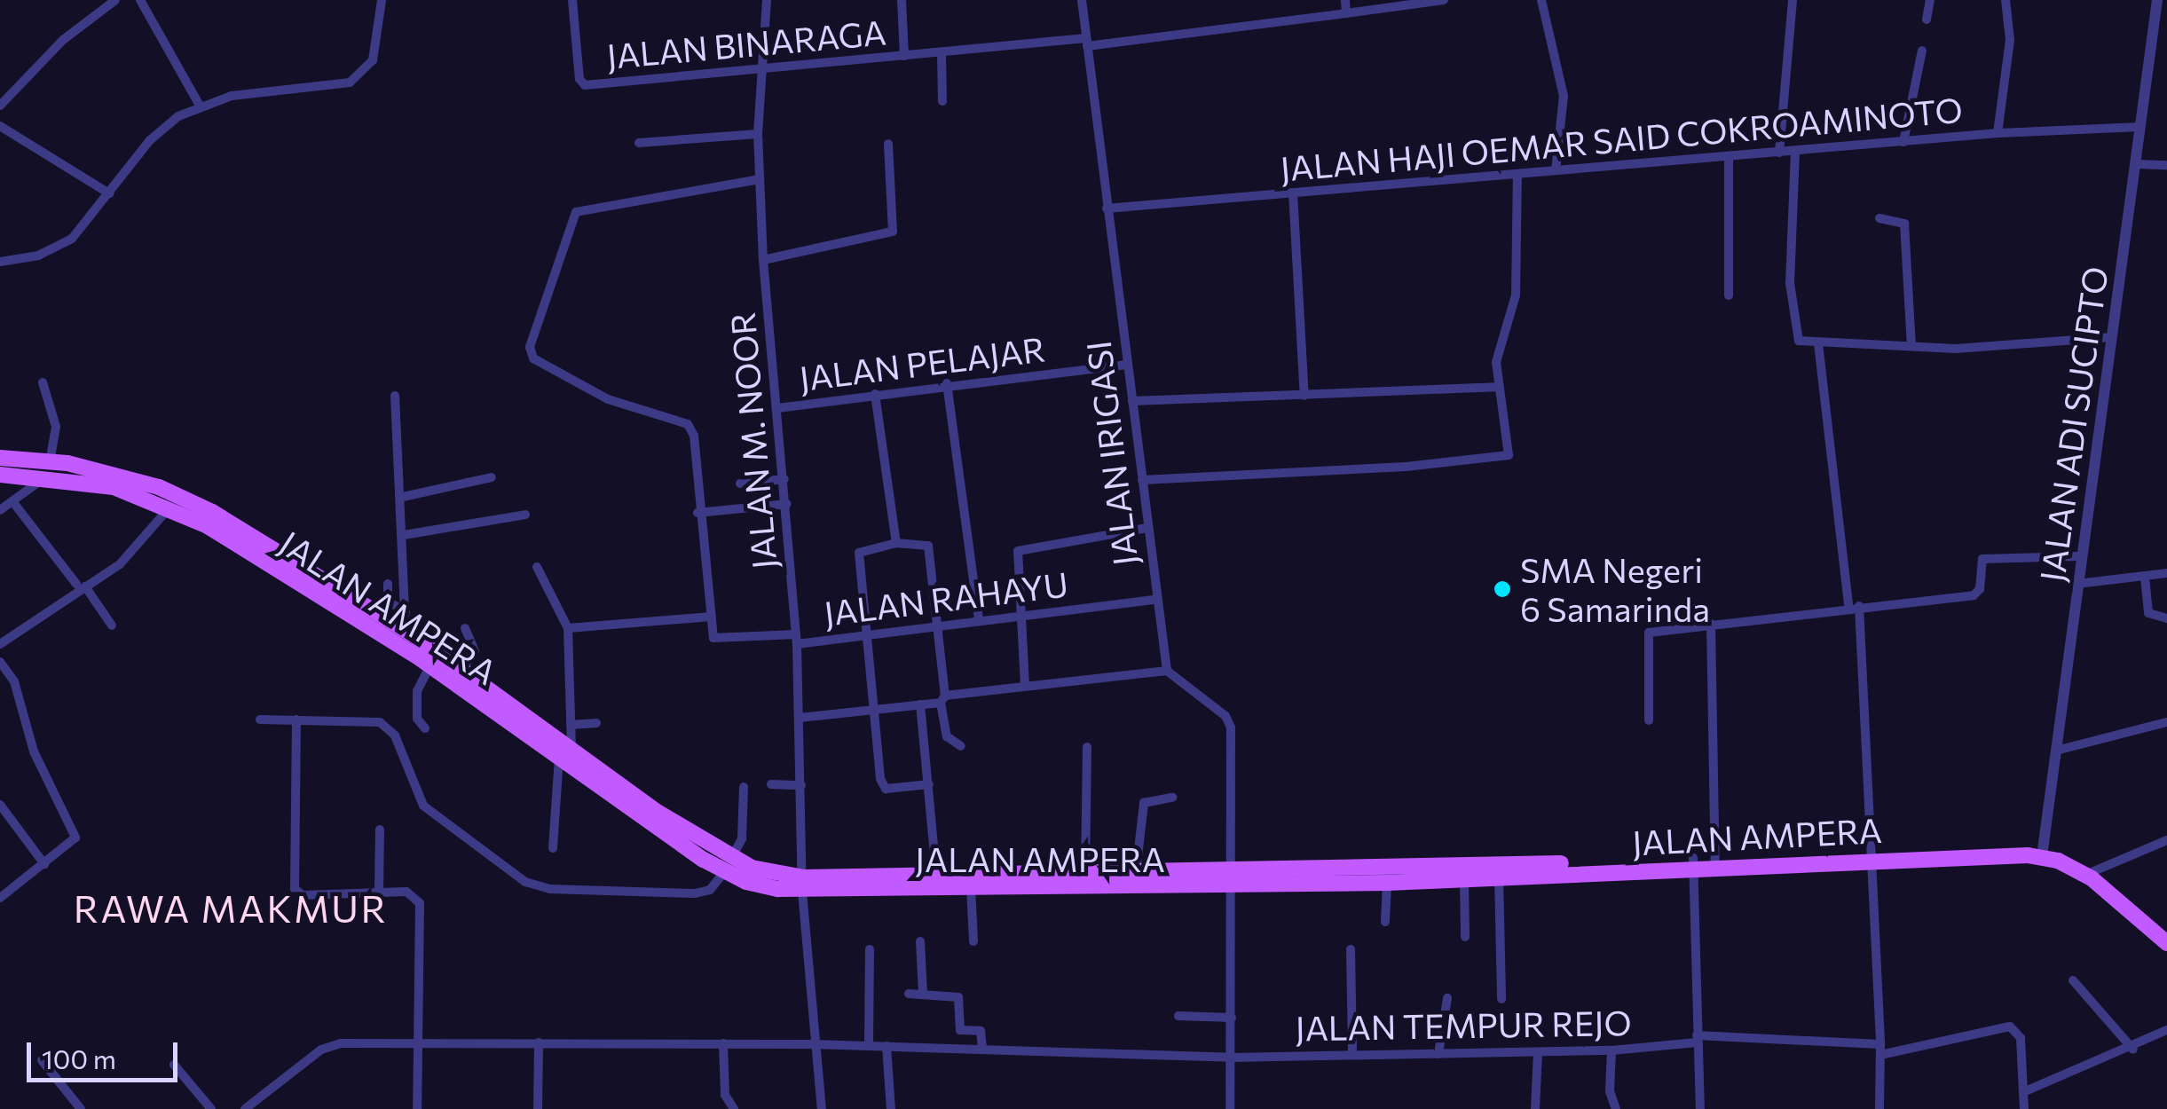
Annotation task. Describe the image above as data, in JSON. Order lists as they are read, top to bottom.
{
  "streets": {
    "main road": ["JALAN AMPERA"],
    "street": [
      "JALAN BINARAGA",
      "JALAN HAJI OEMAR SAID COKROAMINOTO",
      "JALAN PELAJAR",
      "JALAN ADI SUCIPTO",
      "JALAN M. NOOR",
      "JALAN IRIGASI",
      "JALAN RAHAYU",
      "JALAN TEMPUR REJO"
    ]
  },
  "crossings": [
    ["JALAN BINARAGA", "JALAN M. NOOR"],
    ["JALAN BINARAGA", "JALAN IRIGASI"],
    ["JALAN HAJI OEMAR SAID COKROAMINOTO", "JALAN ADI SUCIPTO"],
    ["JALAN HAJI OEMAR SAID COKROAMINOTO", "JALAN IRIGASI"],
    ["JALAN PELAJAR", "JALAN M. NOOR"],
    ["JALAN PELAJAR", "JALAN IRIGASI"],
    ["JALAN ADI SUCIPTO", "JALAN AMPERA"],
    ["JALAN M. NOOR", "JALAN RAHAYU"],
    ["JALAN M. NOOR", "JALAN AMPERA"],
    ["JALAN M. NOOR", "JALAN TEMPUR REJO"],
    ["JALAN IRIGASI", "JALAN RAHAYU"]
  ],
  "districts": ["RAWA MAKMUR"],
  "places": ["SMA Negeri 6 Samarinda"],
  "scale_bar": "100 m"
}
